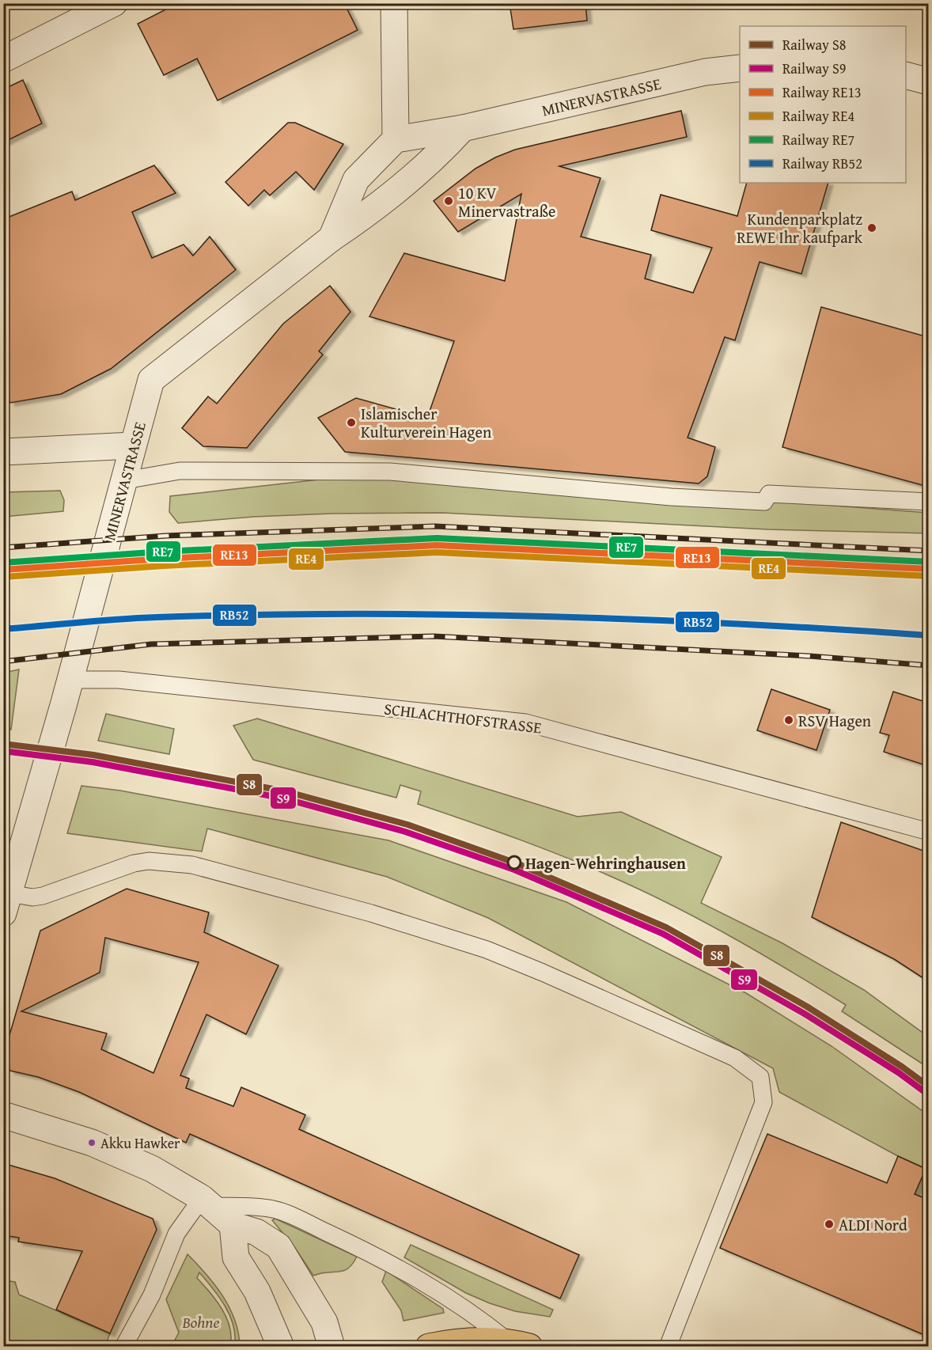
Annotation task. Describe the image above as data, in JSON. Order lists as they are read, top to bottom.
{
  "streets": {
    "street": ["MINERVASTRASSE"],
    "lane": ["SCHLACHTHOFSTRASSE"]
  },
  "crossings": [
    ["MINERVASTRASSE", "SCHLACHTHOFSTRASSE"]
  ],
  "parks": ["Bohne"],
  "places": [
    "10 KV Minervastraße",
    "Kundenparkplatz REWE Ihr kaufpark",
    "Islamischer Kulturverein Hagen",
    "RSV Hagen",
    "Hagen-Wehringhausen",
    "Akku Hawker",
    "ALDI Nord"
  ],
  "lines": [
    "rail line RE7",
    "rail line RE13",
    "rail line RE4",
    "rail line RB52",
    "rail line S8",
    "rail line S9"
  ],
  "legend": [
    "Railway S8",
    "Railway S9",
    "Railway RE13",
    "Railway RE4",
    "Railway RE7",
    "Railway RB52"
  ]
}
